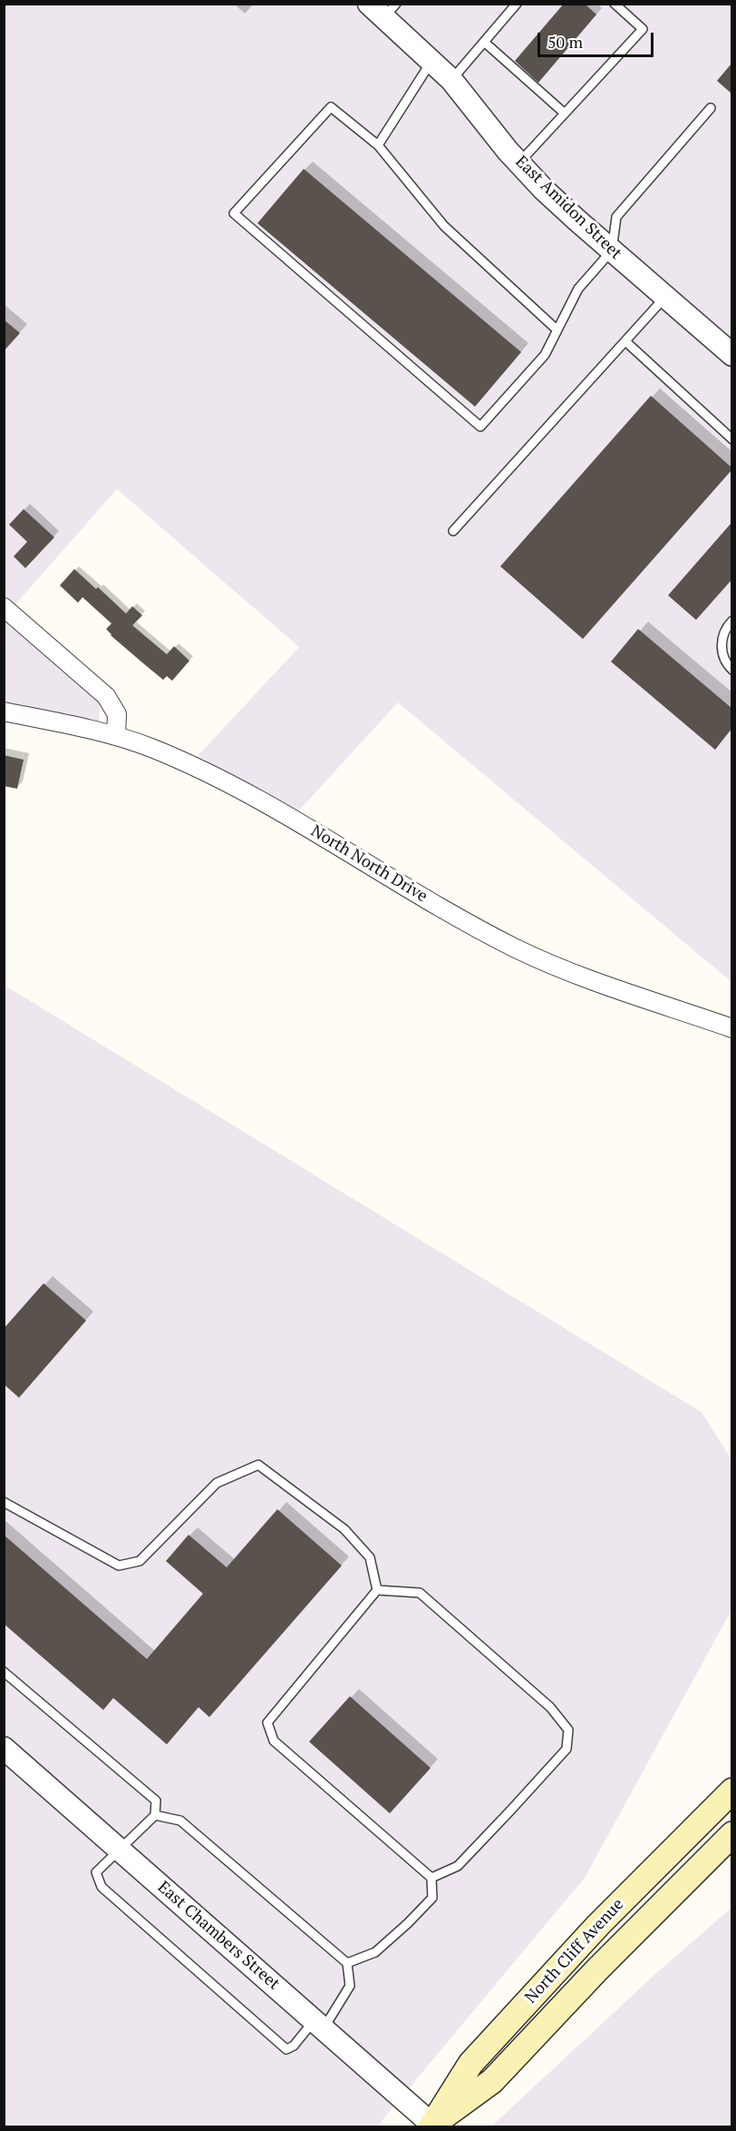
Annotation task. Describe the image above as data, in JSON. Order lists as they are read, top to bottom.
{
  "streets": {
    "main road": ["North Cliff Avenue"],
    "street": ["East Amidon Street", "North North Drive", "East Chambers Street"]
  },
  "crossings": [
    ["East Chambers Street", "North Cliff Avenue"]
  ],
  "scale_bar": "50 m"
}
